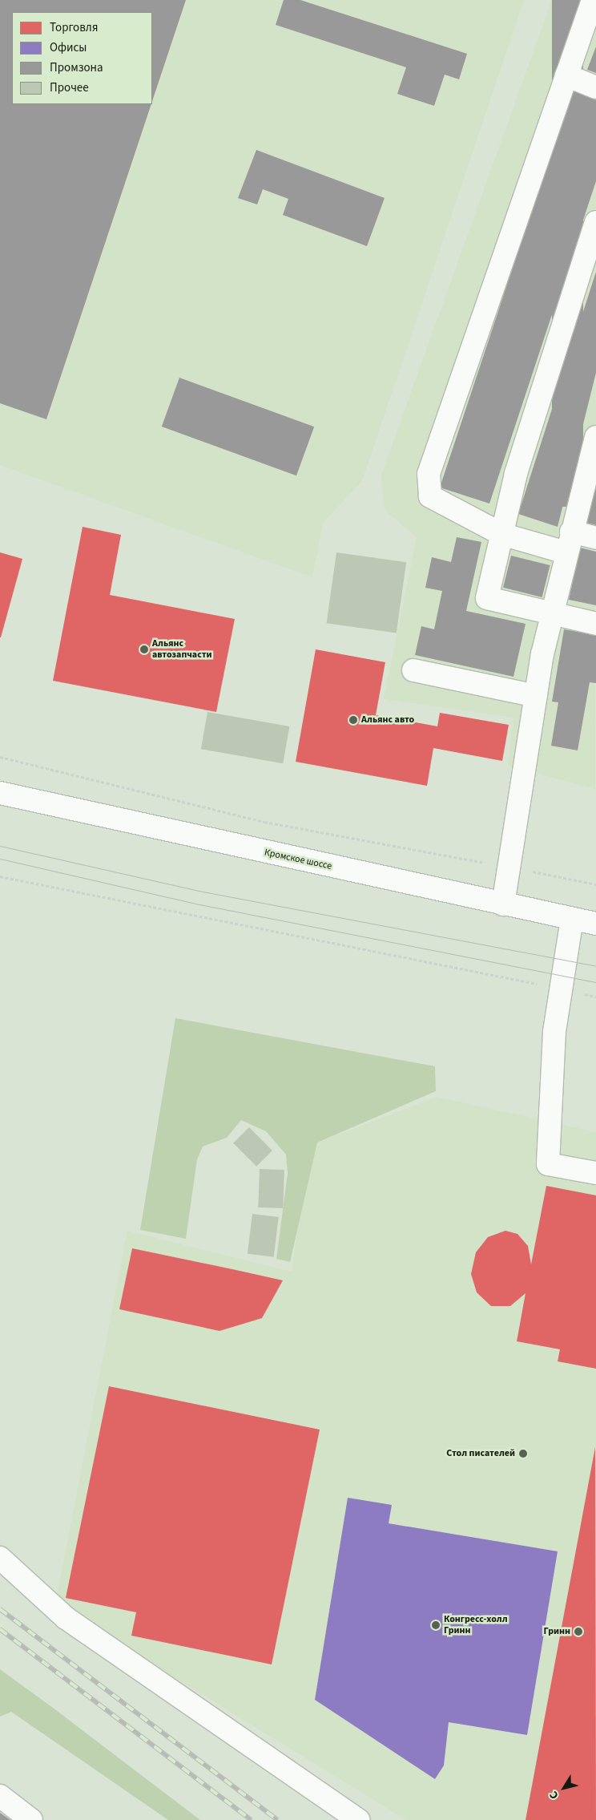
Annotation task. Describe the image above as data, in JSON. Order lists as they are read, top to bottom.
{
  "streets": {
    "main road": ["Кромское шоссе"]
  },
  "places": [
    "Альянс автозапчасти",
    "Альянс авто",
    "Стол писателей",
    "Конгресс-холл Гринн",
    "Гринн"
  ],
  "legend": [
    "Торговля",
    "Офисы",
    "Промзона",
    "Прочее"
  ],
  "north": "bottom left"
}
